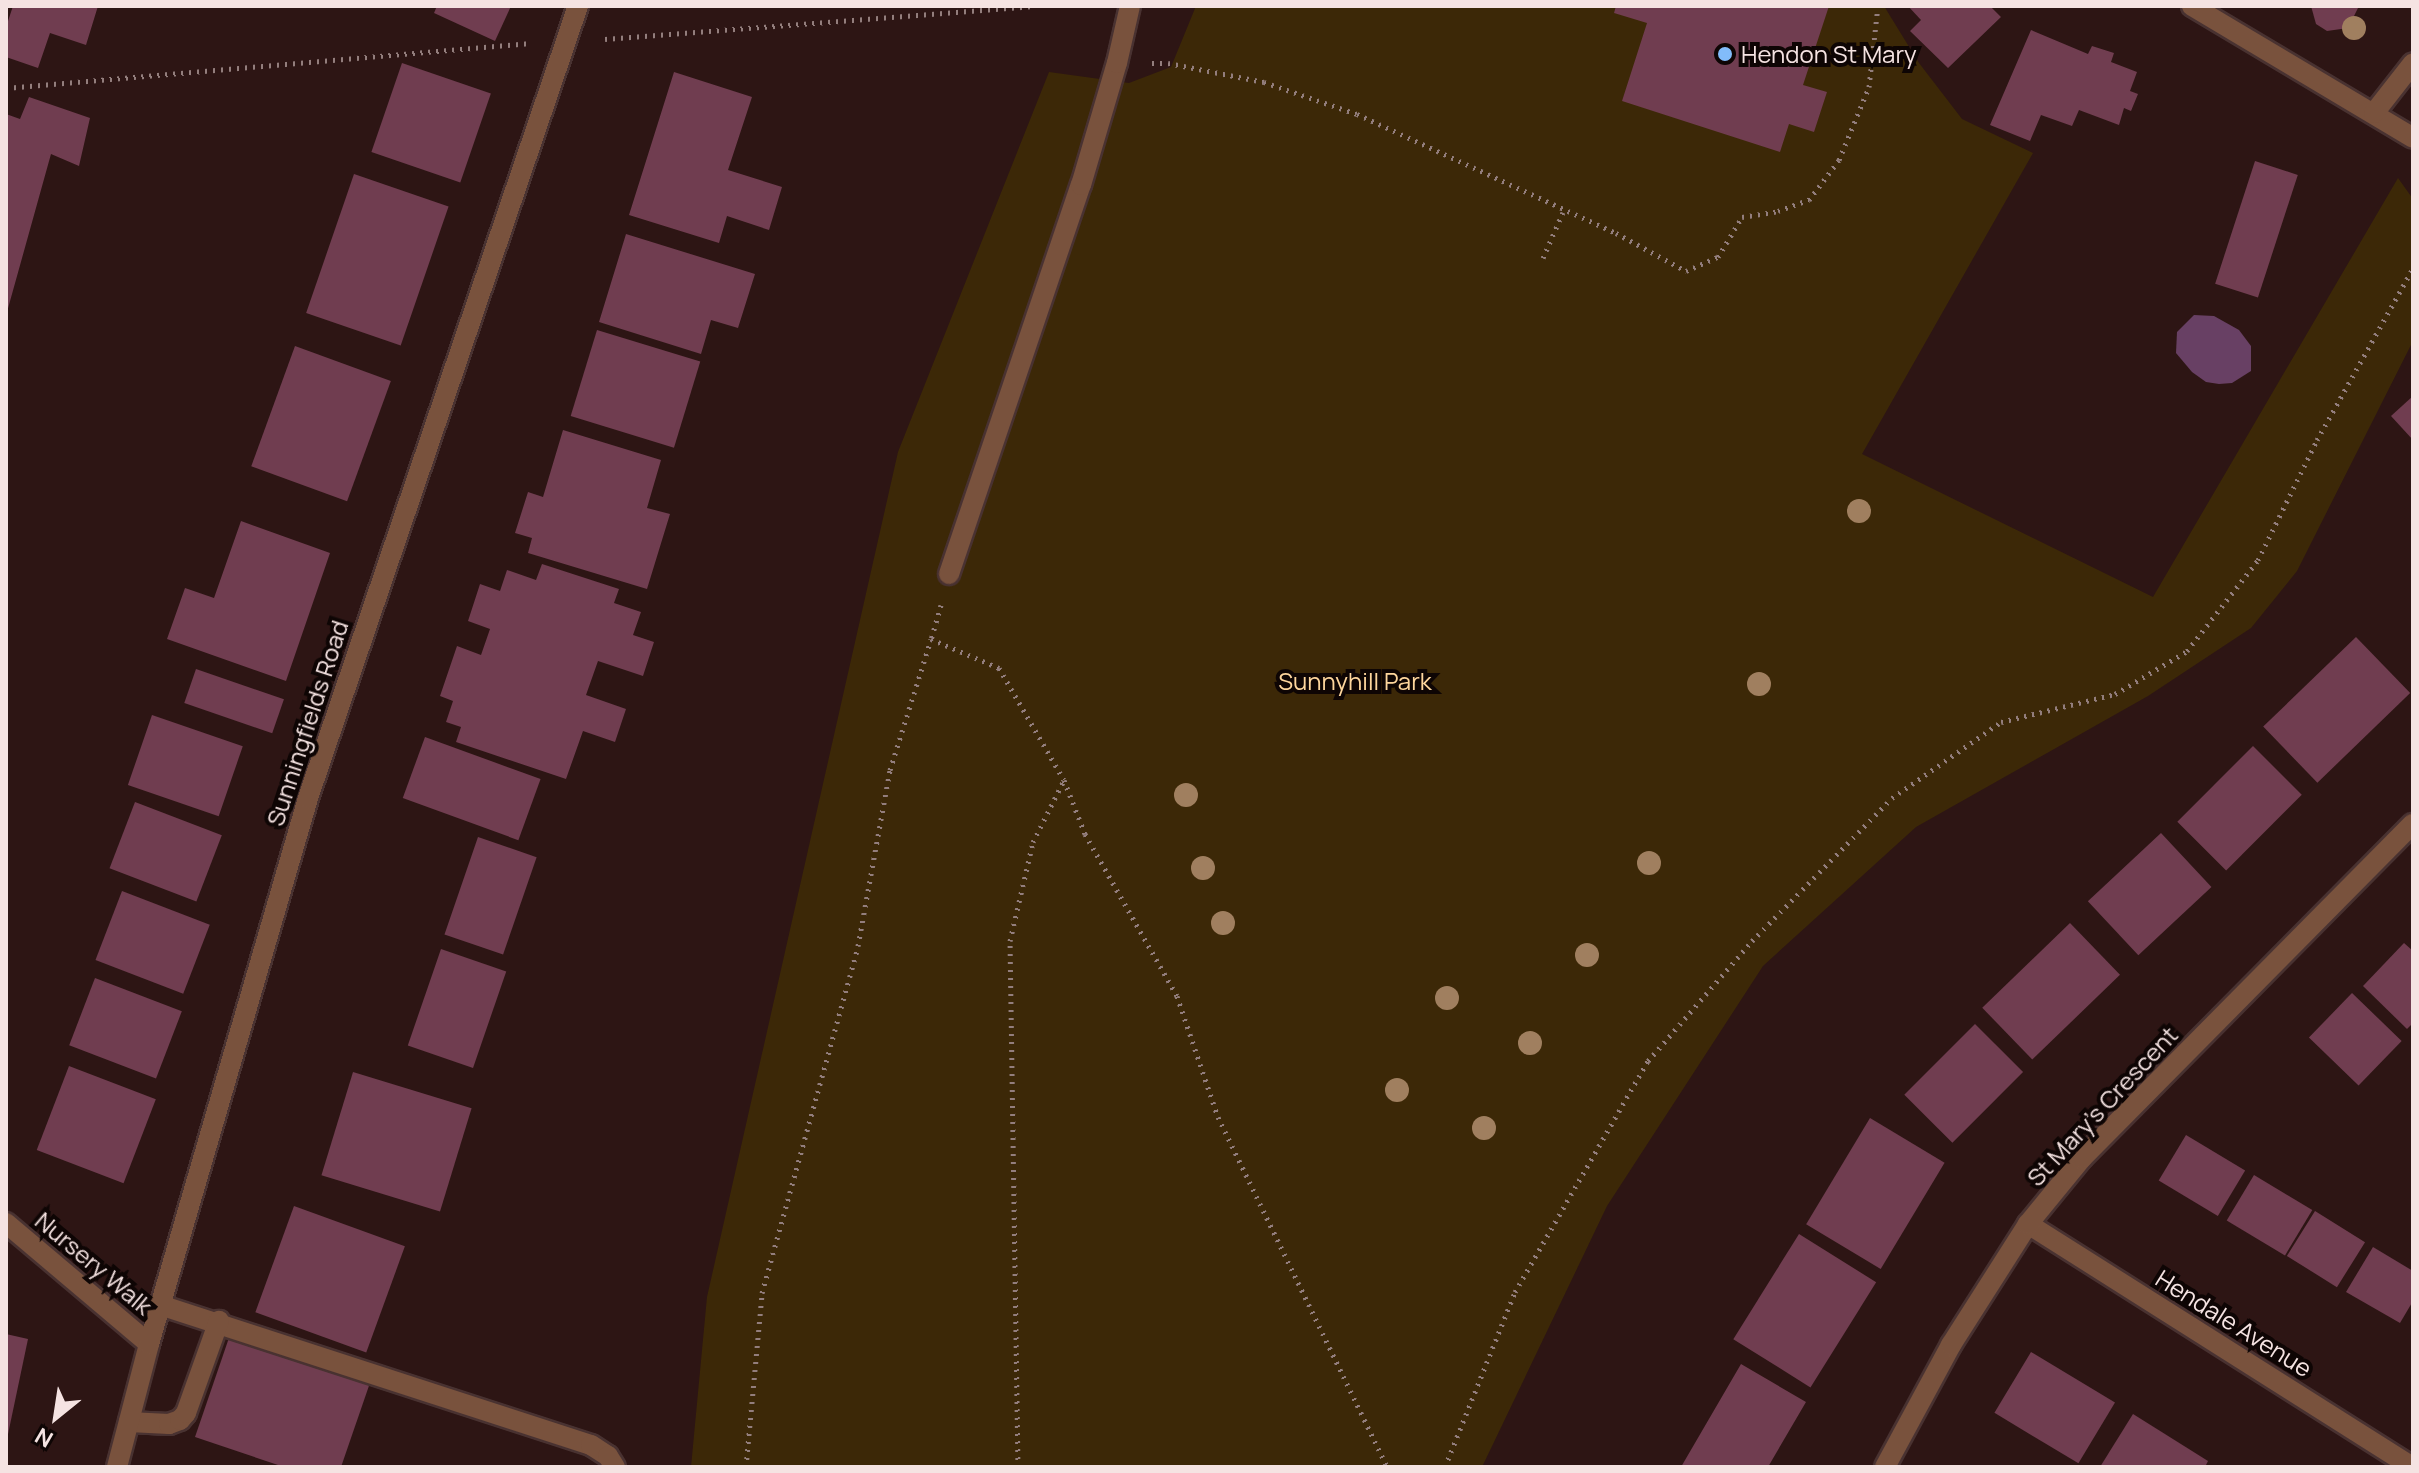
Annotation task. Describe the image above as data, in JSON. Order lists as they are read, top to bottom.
{
  "streets": {
    "street": [
      "Sunningfields Road",
      "St Mary's Crescent",
      "Nursery Walk",
      "Hendale Avenue"
    ]
  },
  "crossings": [
    ["Sunningfields Road", "Nursery Walk"],
    ["St Mary's Crescent", "Hendale Avenue"]
  ],
  "parks": ["Sunnyhill Park"],
  "places": ["Hendon St Mary"],
  "north": "bottom left"
}
